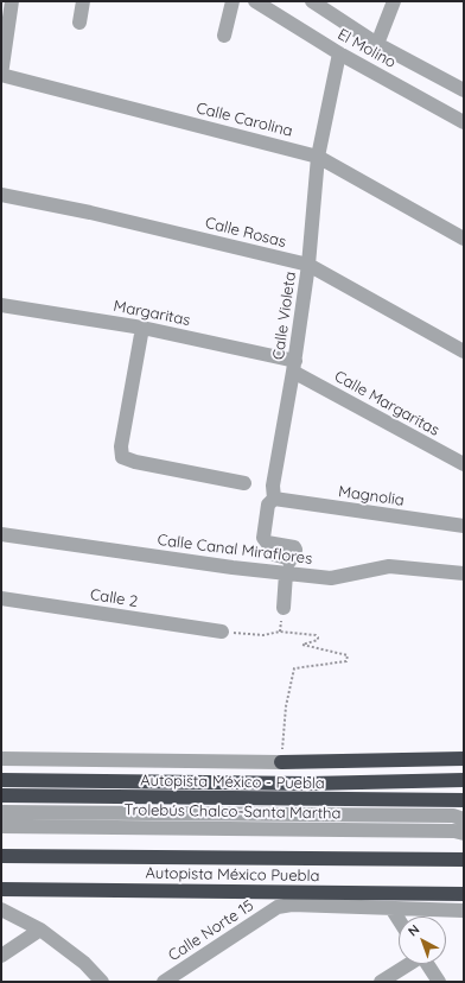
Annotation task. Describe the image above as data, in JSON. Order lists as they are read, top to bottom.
{
  "streets": {
    "highway": ["Autopista México - Puebla", "Autopista México Puebla"],
    "street": [
      "El Molino",
      "Calle Carolina",
      "Calle Rosas",
      "Margaritas",
      "Calle Violeta",
      "Calle Margaritas",
      "Magnolia",
      "Calle Canal Miraflores",
      "Calle 2",
      "Trolebús Chalco-Santa Martha",
      "Calle Norte 15"
    ]
  },
  "crossings": [
    ["El Molino", "Calle Violeta"],
    ["Calle Carolina", "Calle Violeta"],
    ["Calle Rosas", "Calle Violeta"],
    ["Margaritas", "Calle Violeta"],
    ["Margaritas", "Calle Margaritas"],
    ["Calle Violeta", "Calle Margaritas"],
    ["Calle Violeta", "Magnolia"]
  ],
  "north": "top left"
}
